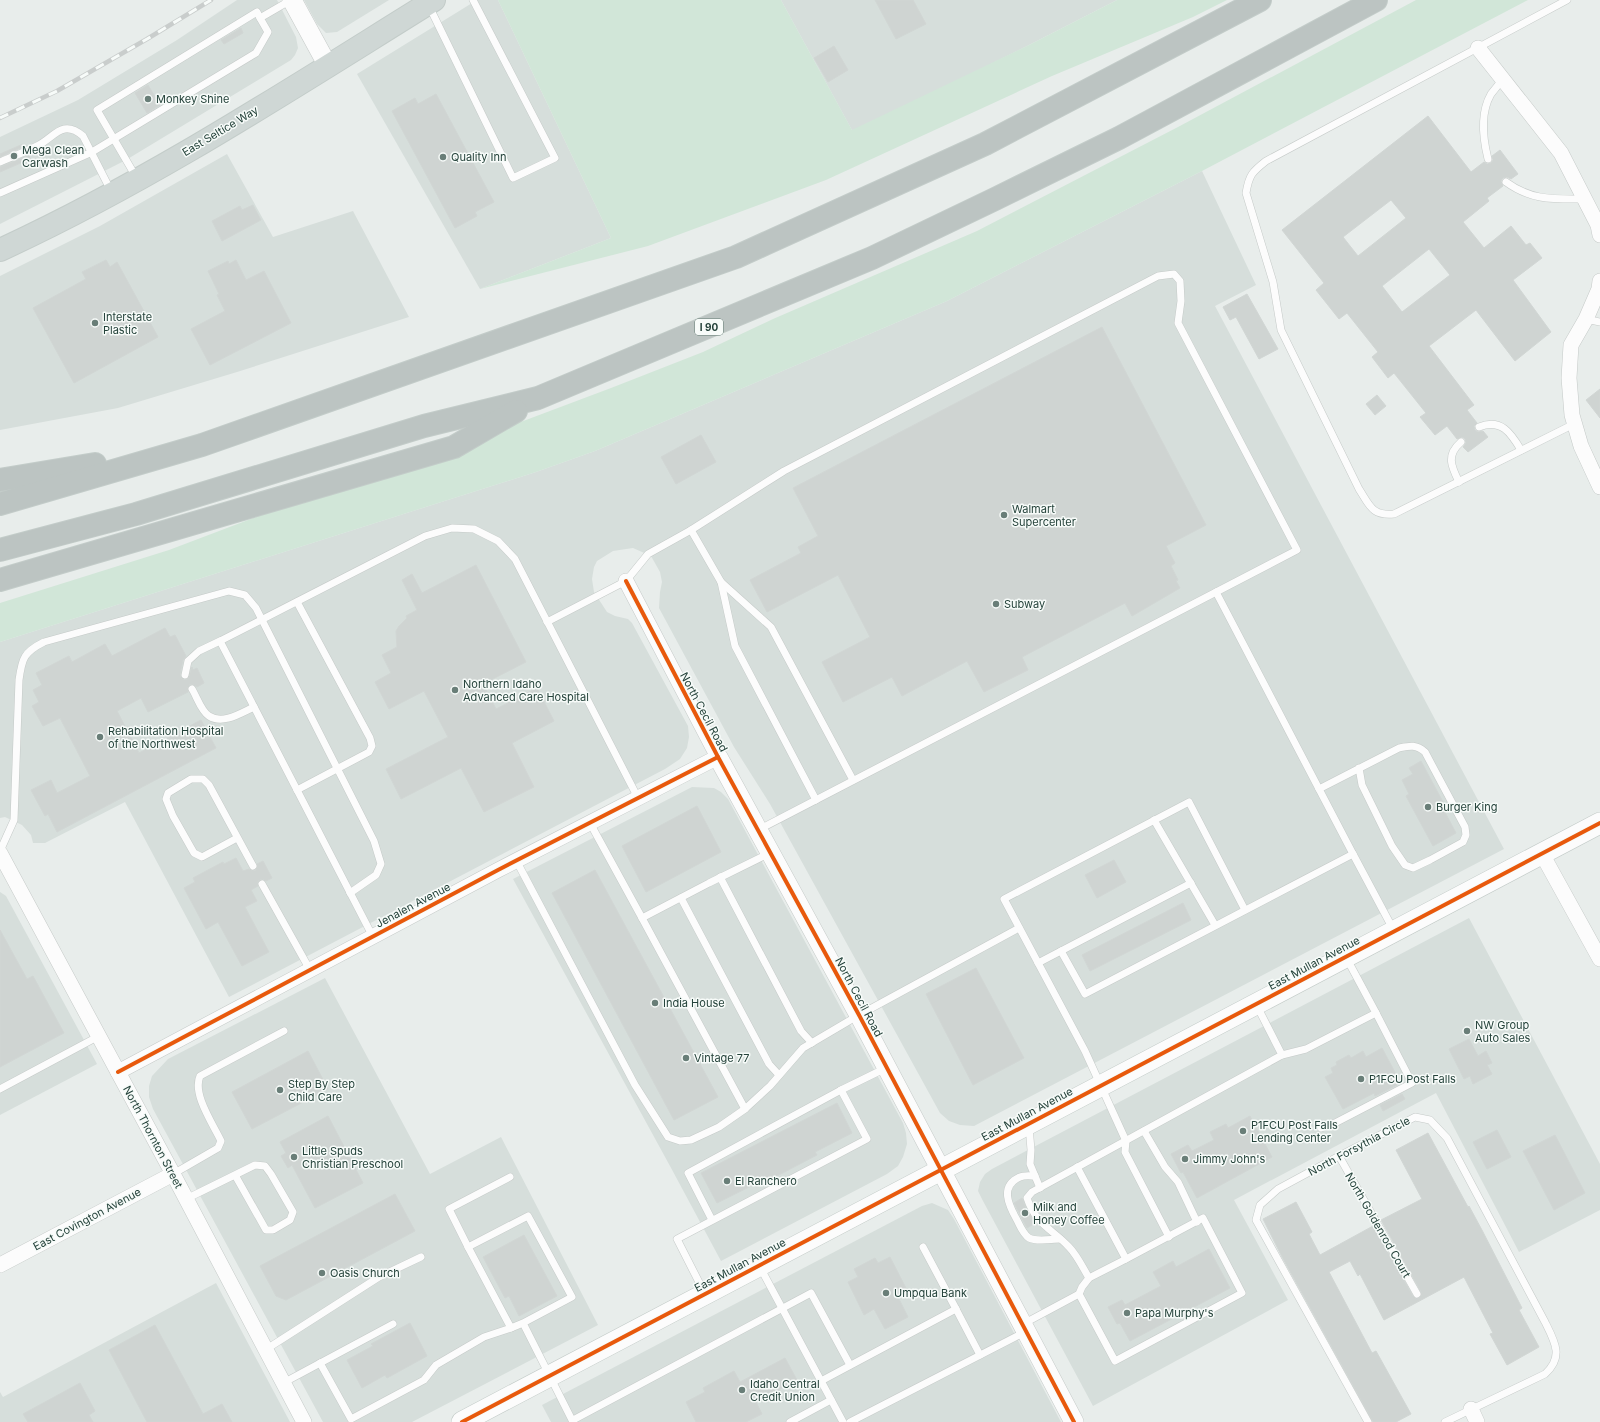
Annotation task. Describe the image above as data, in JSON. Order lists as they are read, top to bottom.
{
  "streets": {
    "highway": ["I 90"],
    "main road": ["East Seltice Way", "East Mullan Avenue"],
    "street": [
      "North Cecil Road",
      "Jenalen Avenue",
      "North Thornton Street",
      "East Covington Avenue"
    ],
    "lane": ["North Forsythia Circle", "North Goldenrod Court"]
  },
  "crossings": [
    ["North Cecil Road", "Jenalen Avenue"],
    ["North Cecil Road", "East Mullan Avenue"],
    ["Jenalen Avenue", "North Thornton Street"],
    ["North Thornton Street", "East Covington Avenue"],
    ["North Forsythia Circle", "North Goldenrod Court"]
  ],
  "places": [
    "Monkey Shine",
    "Mega Clean Carwash",
    "Quality Inn",
    "Interstate Plastic",
    "Walmart Supercenter",
    "Subway",
    "Northern Idaho Advanced Care Hospital",
    "Rehabilitation Hospital of the Northwest",
    "Burger King",
    "India House",
    "NW Group Auto Sales",
    "Vintage 77",
    "P1FCU Post Falls",
    "Step By Step Child Care",
    "P1FCU Post Falls Lending Center",
    "Little Spuds Christian Preschool",
    "Jimmy John's",
    "El Ranchero",
    "Milk and Honey Coffee",
    "Oasis Church",
    "Umpqua Bank",
    "Papa Murphy's",
    "Idaho Central Credit Union"
  ]
}
